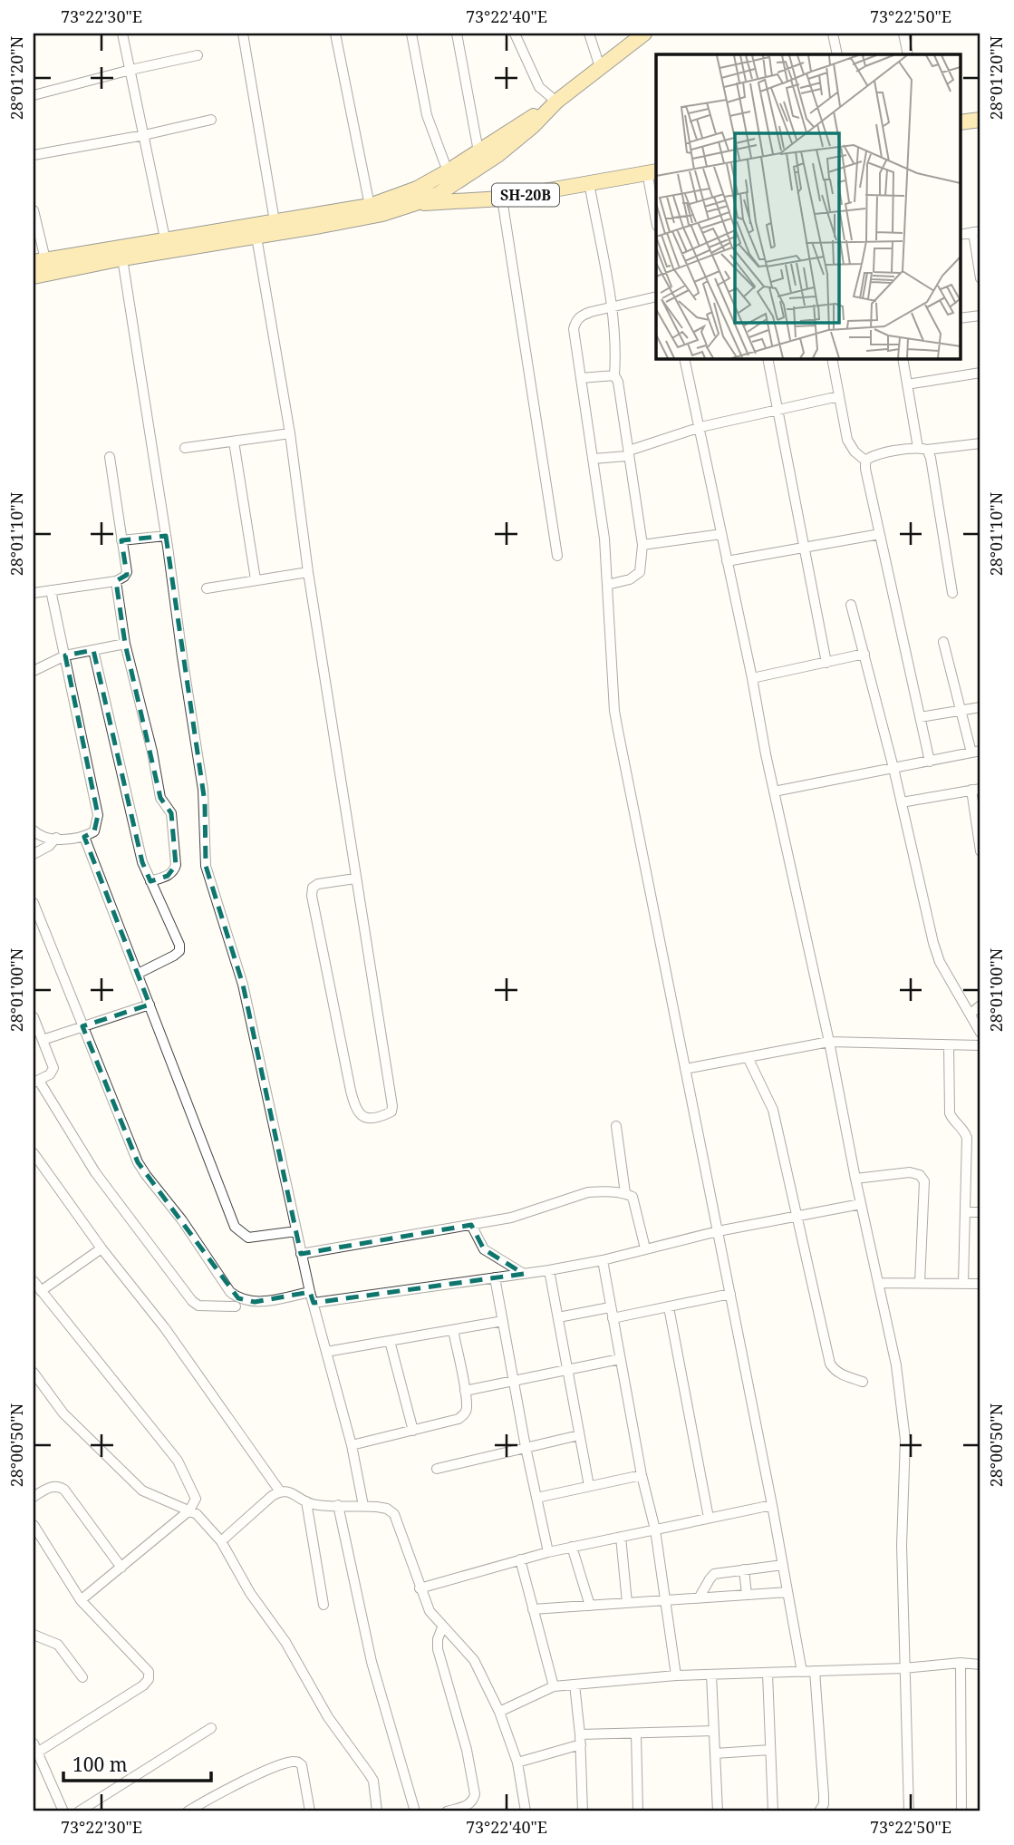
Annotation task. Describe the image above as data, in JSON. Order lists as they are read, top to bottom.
{
  "streets": {
    "main road": ["SH-20B"]
  },
  "scale_bar": "100 m",
  "coordinates": [
    "73°22'30\"E",
    "73°22'40\"E",
    "73°22'50\"E",
    "28°01'20\"N",
    "28°01'10\"N",
    "28°01'00\"N",
    "28°00'50\"N"
  ]
}
